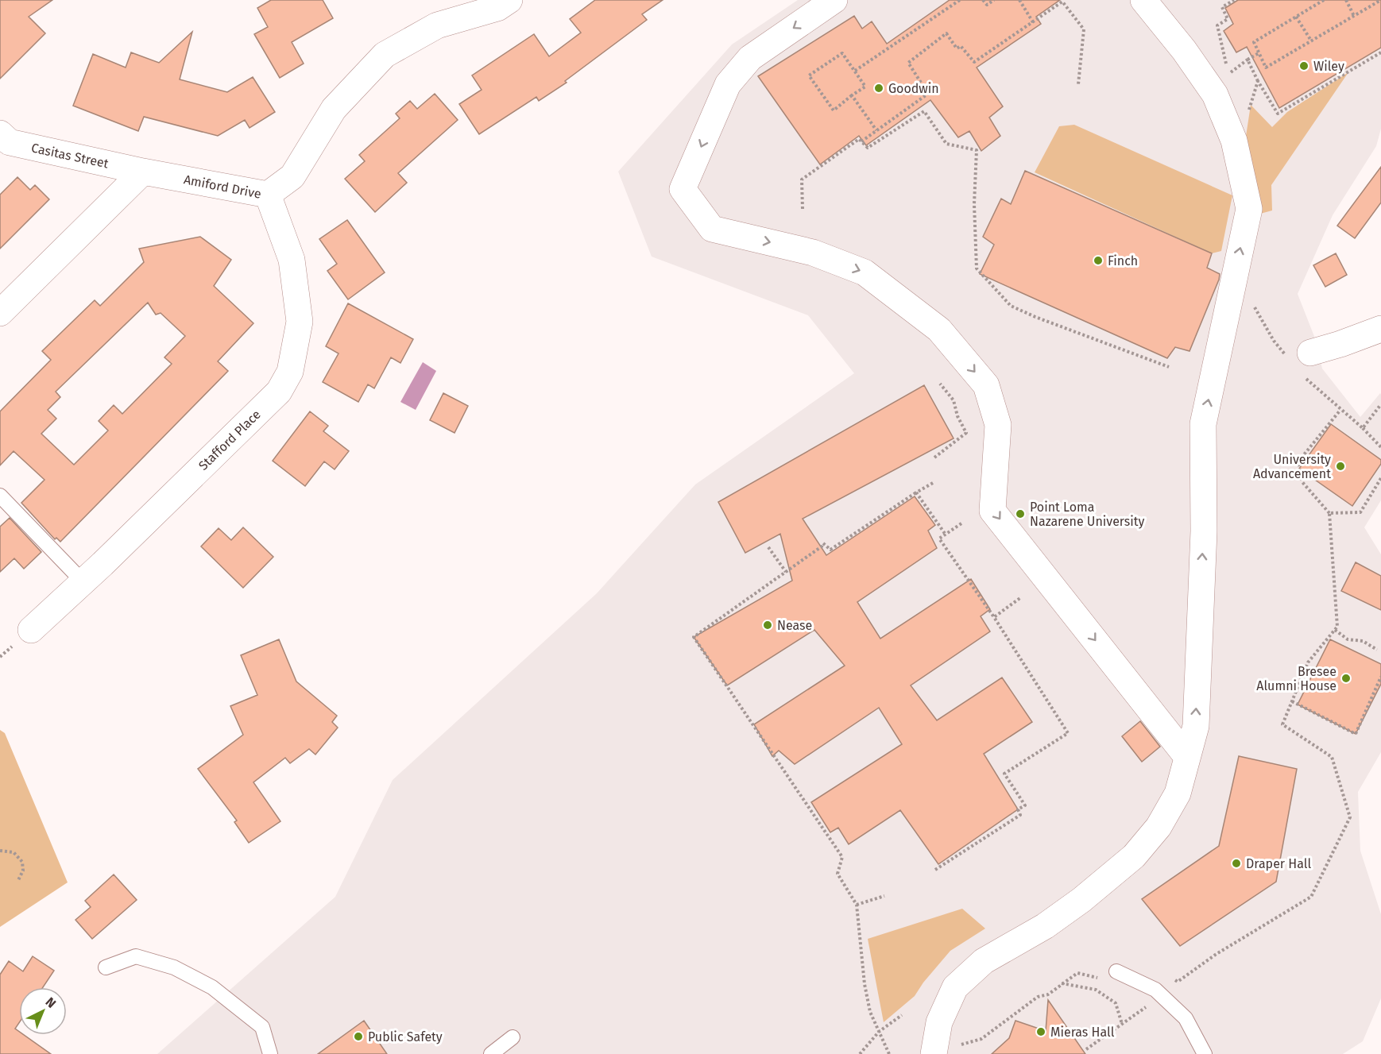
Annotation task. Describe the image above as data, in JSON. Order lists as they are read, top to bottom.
{
  "streets": {
    "street": ["Casitas Street", "Amiford Drive", "Stafford Place"]
  },
  "crossings": [
    ["Casitas Street", "Amiford Drive"],
    ["Amiford Drive", "Stafford Place"]
  ],
  "places": [
    "Wiley",
    "Goodwin",
    "Finch",
    "University Advancement",
    "Point Loma Nazarene University",
    "Nease",
    "Bresee Alumni House",
    "Draper Hall",
    "Mieras Hall",
    "Public Safety"
  ],
  "north": "top right"
}
